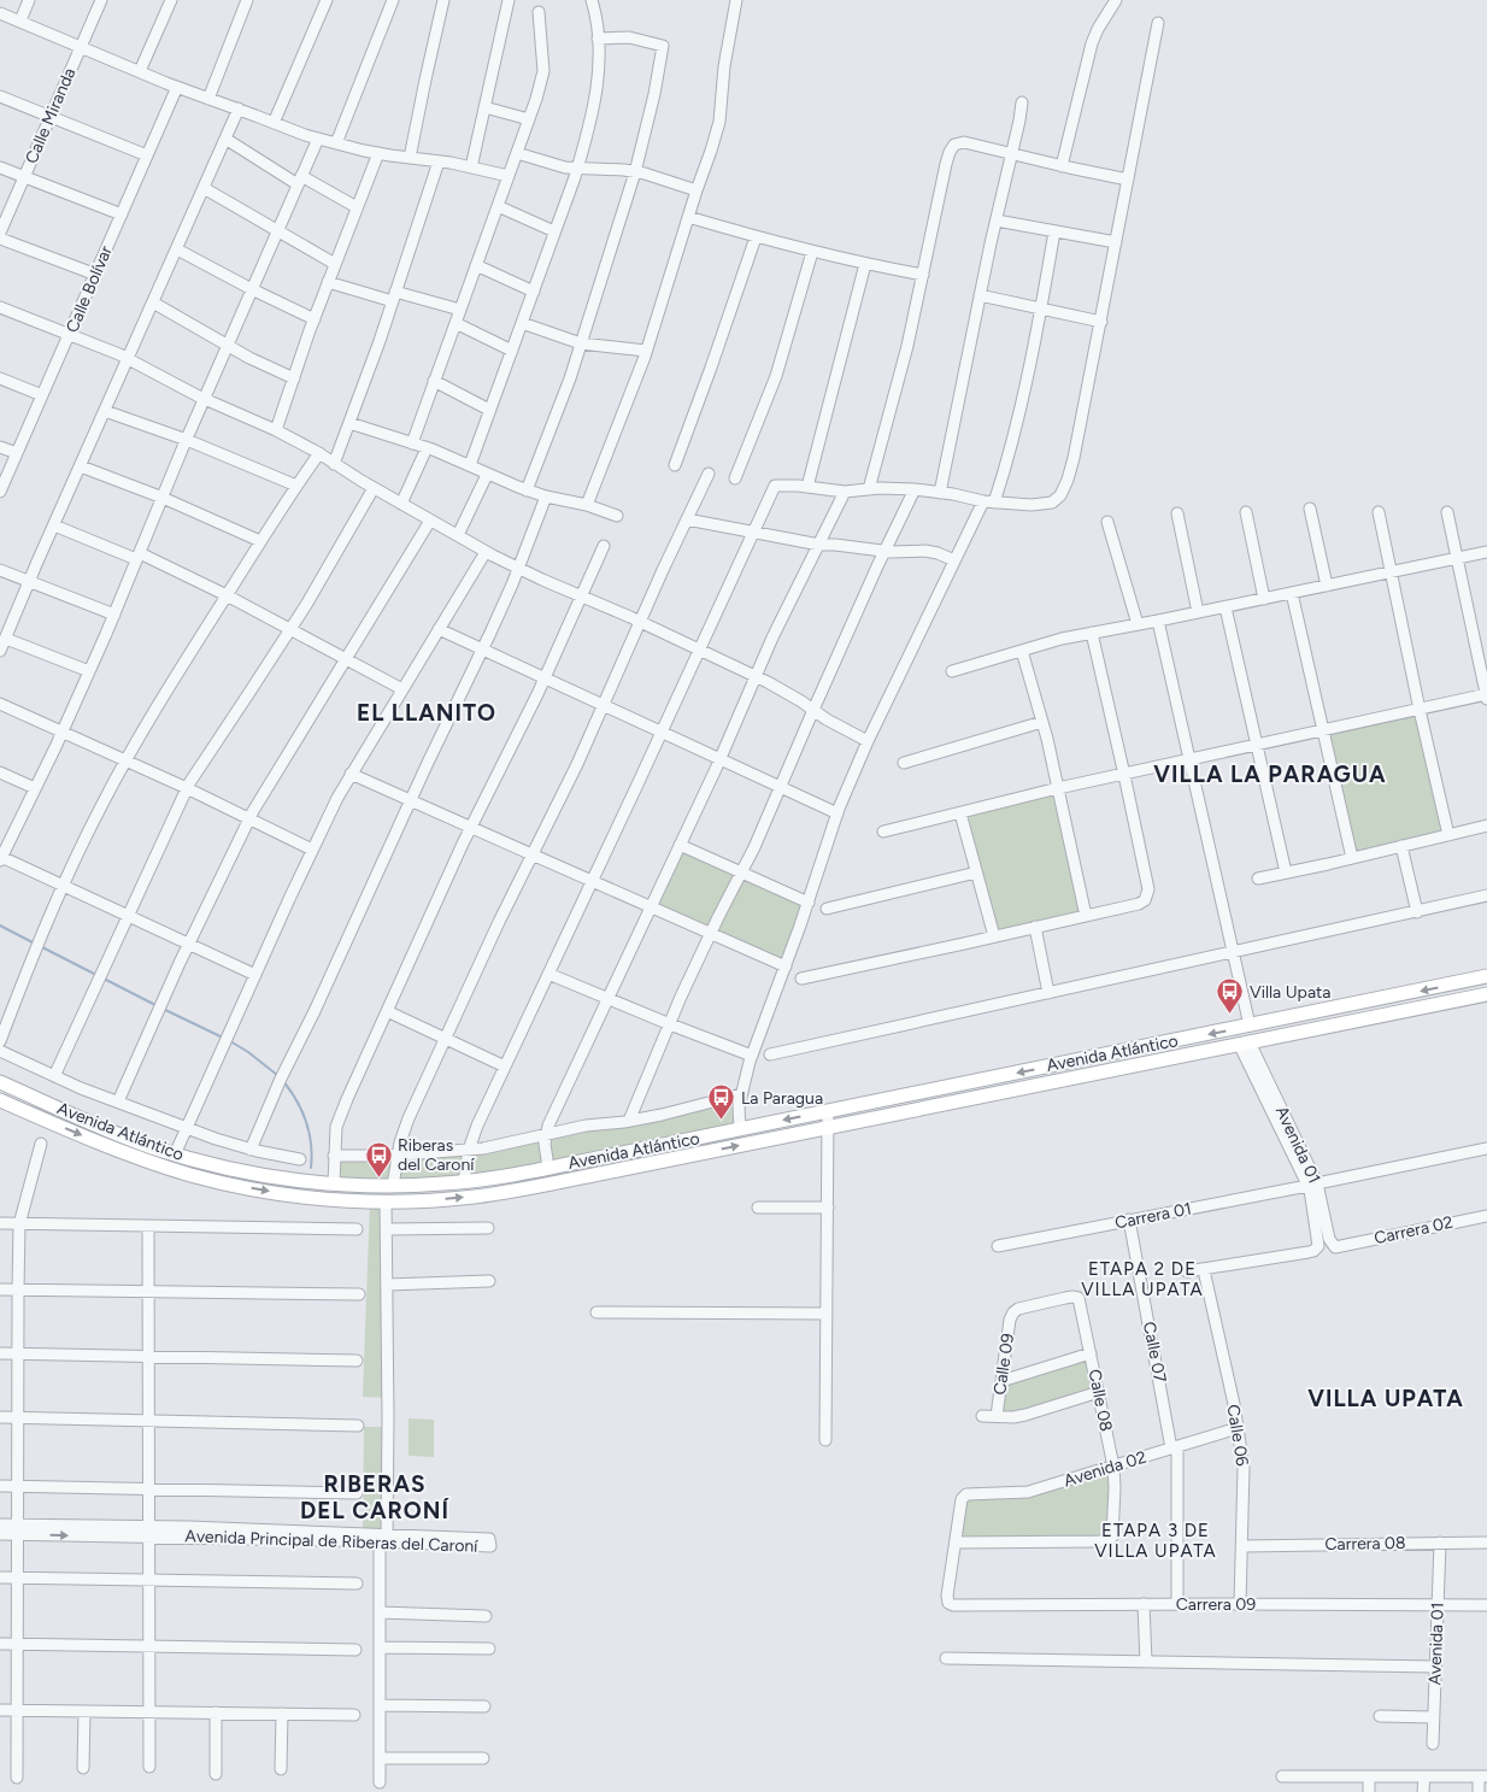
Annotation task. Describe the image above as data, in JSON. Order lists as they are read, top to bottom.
{
  "streets": {
    "street": [
      "Calle Miranda",
      "Calle Bolívar",
      "Avenida Atlántico",
      "Avenida 01",
      "Carrera 01",
      "Carrera 02",
      "Calle 07",
      "Calle 09",
      "Calle 08",
      "Calle 06",
      "Avenida 02",
      "Avenida Principal de Riberas del Caroní",
      "Carrera 08",
      "Carrera 09"
    ]
  },
  "crossings": [
    ["Avenida Atlántico", "Avenida 01"],
    ["Avenida 01", "Carrera 01"],
    ["Avenida 01", "Carrera 02"],
    ["Avenida 01", "Calle 06"],
    ["Avenida 01", "Carrera 08"],
    ["Avenida 01", "Carrera 09"],
    ["Carrera 01", "Calle 07"],
    ["Calle 07", "Avenida 02"],
    ["Calle 07", "Carrera 09"],
    ["Calle 09", "Calle 08"],
    ["Calle 08", "Avenida 02"],
    ["Calle 08", "Carrera 09"],
    ["Calle 06", "Avenida 02"],
    ["Calle 06", "Carrera 08"],
    ["Calle 06", "Carrera 09"],
    ["Avenida 02", "Carrera 09"]
  ],
  "districts": [
    "EL LLANITO",
    "VILLA LA PARAGUA",
    "ETAPA 2 DE VILLA UPATA",
    "VILLA UPATA",
    "RIBERAS DEL CARONÍ",
    "ETAPA 3 DE VILLA UPATA"
  ],
  "places": {
    "bus stop": ["Villa Upata", "La Paragua", "Riberas del Caroní"]
  }
}
